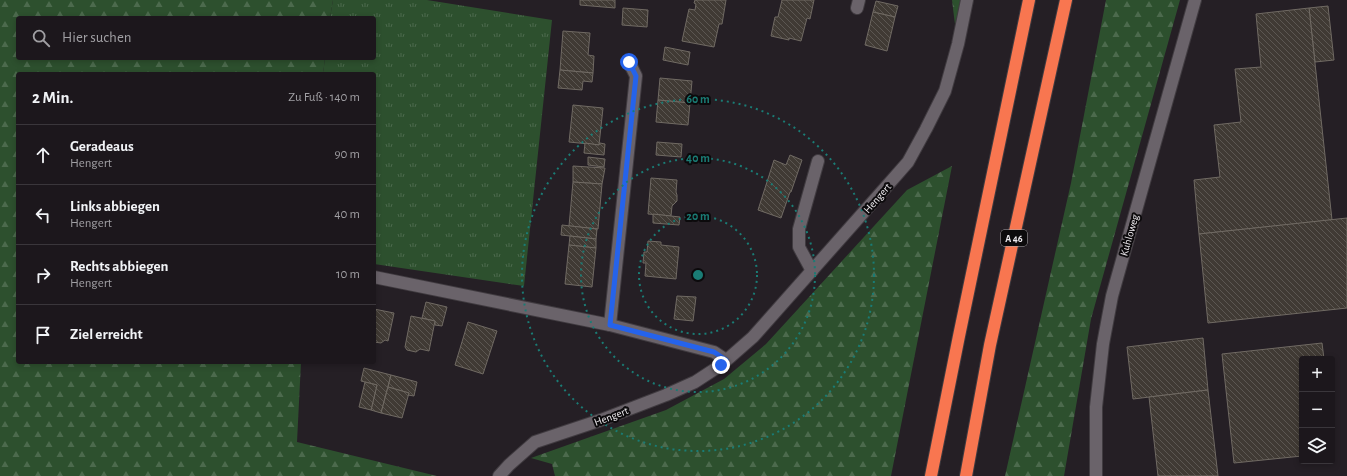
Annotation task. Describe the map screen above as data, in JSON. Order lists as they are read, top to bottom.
{
  "streets": {
    "highway": ["A 46"],
    "street": ["Hengert", "Kuhloweg"]
  },
  "page": {
    "search": "Hier suchen",
    "heading": ["2 Min.", "Zu Fuß · 140 m"],
    "list": [
      ["Geradeaus", "Hengert", "90 m"],
      ["Links abbiegen", "Hengert", "40 m"],
      ["Rechts abbiegen", "Hengert", "10 m"],
      "Ziel erreicht"
    ],
    "map_buttons": ["+", "−"]
  },
  "rings": ["60 m", "40 m", "20 m"]
}
